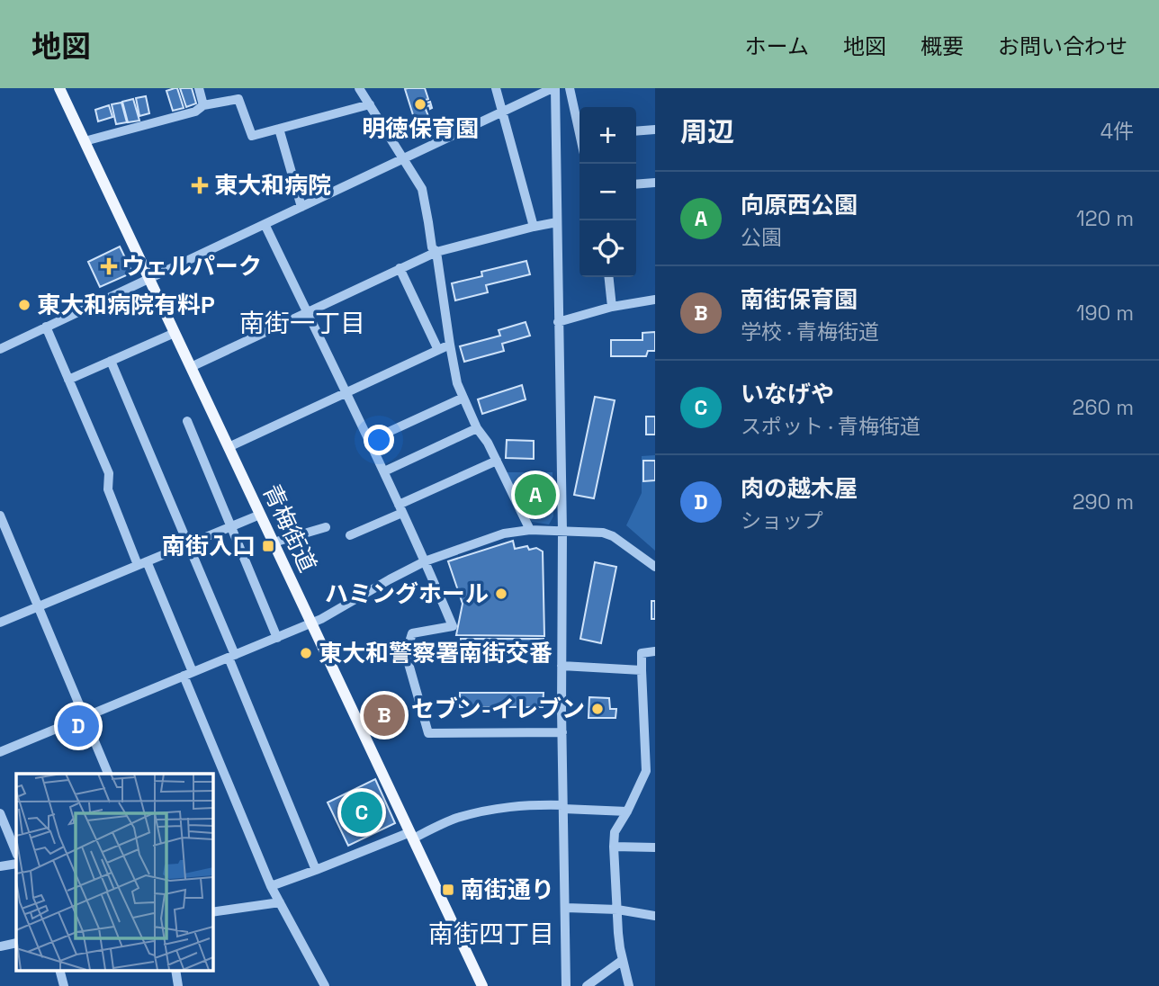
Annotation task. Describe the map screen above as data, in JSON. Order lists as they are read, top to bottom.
{
  "streets": {
    "main road": ["青梅街道"]
  },
  "districts": ["南街一丁目", "南街四丁目"],
  "places": {
    "other": [
      "明徳保育園",
      "東大和病院有料P",
      "ハミングホール",
      "東大和警察署南街交番",
      "セブン-イレブン"
    ],
    "health": ["東大和病院", "ウェルパーク"],
    "transit": ["南街入口", "南街通り"]
  },
  "page": {
    "header": "地図",
    "nav": [
      "ホーム",
      "地図",
      "概要",
      "お問い合わせ"
    ],
    "heading": ["周辺", "4件"],
    "map_buttons": ["+", "−"],
    "list": [
      {
        "mark": "A",
        "name": "向原西公園",
        "note": "公園",
        "value": "120 m"
      },
      {
        "mark": "B",
        "name": "南街保育園",
        "note": "学校 · 青梅街道",
        "value": "190 m"
      },
      {
        "mark": "C",
        "name": "いなげや",
        "note": "スポット · 青梅街道",
        "value": "260 m"
      },
      {
        "mark": "D",
        "name": "肉の越木屋",
        "note": "ショップ",
        "value": "290 m"
      }
    ],
    "pins": [
      "A",
      "B",
      "D",
      "C"
    ]
  }
}
